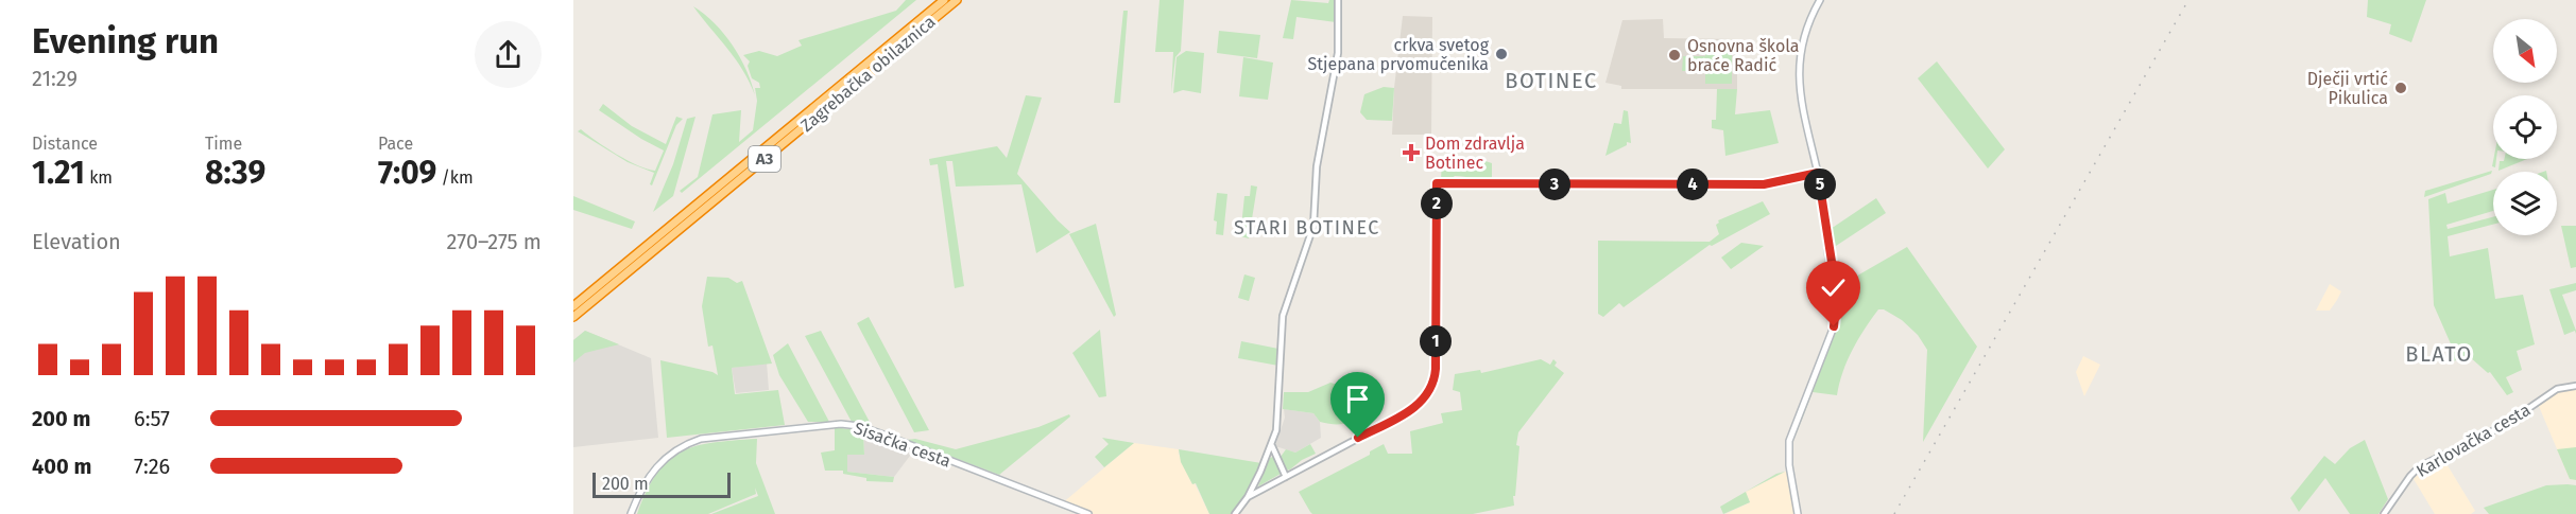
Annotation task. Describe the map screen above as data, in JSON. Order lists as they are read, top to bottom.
{
  "streets": {
    "highway": ["Zagrebačka obilaznica", "A3"],
    "main road": ["Sisačka cesta"],
    "street": ["Karlovačka cesta"]
  },
  "districts": ["BOTINEC", "STARI BOTINEC", "BLATO"],
  "places": {
    "other": ["crkva svetog Stjepana prvomučenika", "Osnovna škola braće Radić", "Dječji vrtić Pikulica"],
    "health": ["Dom zdravlja Botinec"]
  },
  "scale_bar": "200 m",
  "north": "bottom right",
  "page": {
    "heading": ["Evening run", "21:29"],
    "stats": [
      ["Distance", "1.21 km"],
      ["Time", "8:39"],
      ["Pace", "7:09 /km"]
    ],
    "pins": [
      "3",
      "4",
      "5",
      "2",
      "1"
    ],
    "chart": ["Elevation", "270–275 m"],
    "list": [
      {
        "name": "200 m",
        "note": "6:57"
      },
      {
        "name": "400 m",
        "note": "7:26"
      }
    ],
    "scale": "200 m"
  }
}
